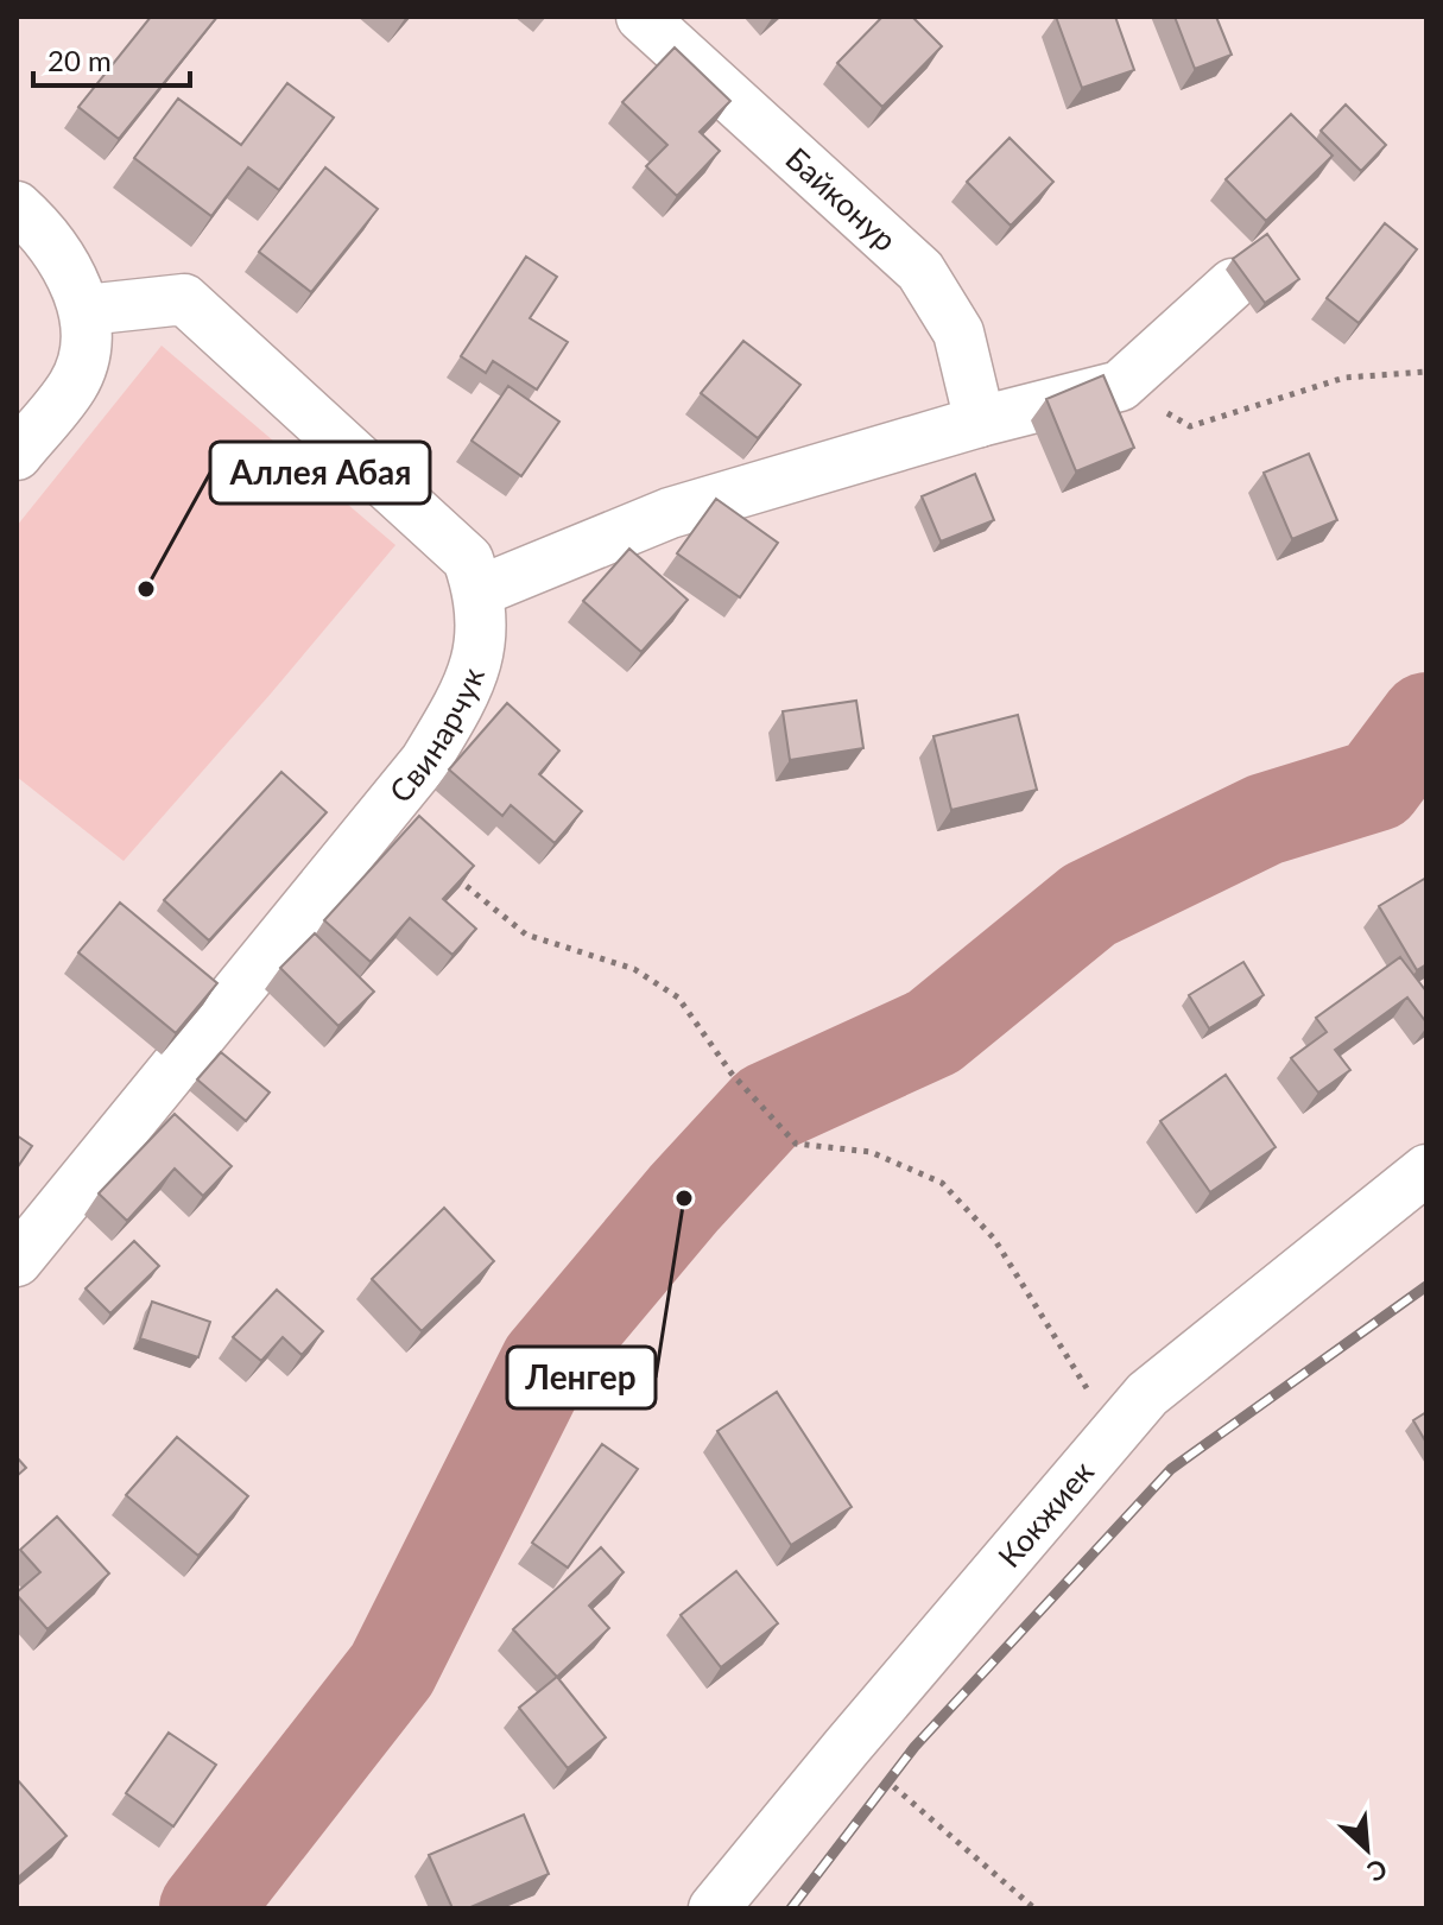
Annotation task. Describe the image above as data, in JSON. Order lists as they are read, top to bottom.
{
  "streets": {
    "street": ["Байконур", "Свинарчук", "Кокжиек"]
  },
  "places": ["Аллея Абая", "Ленгер"],
  "scale_bar": "20 m",
  "north": "bottom right"
}
